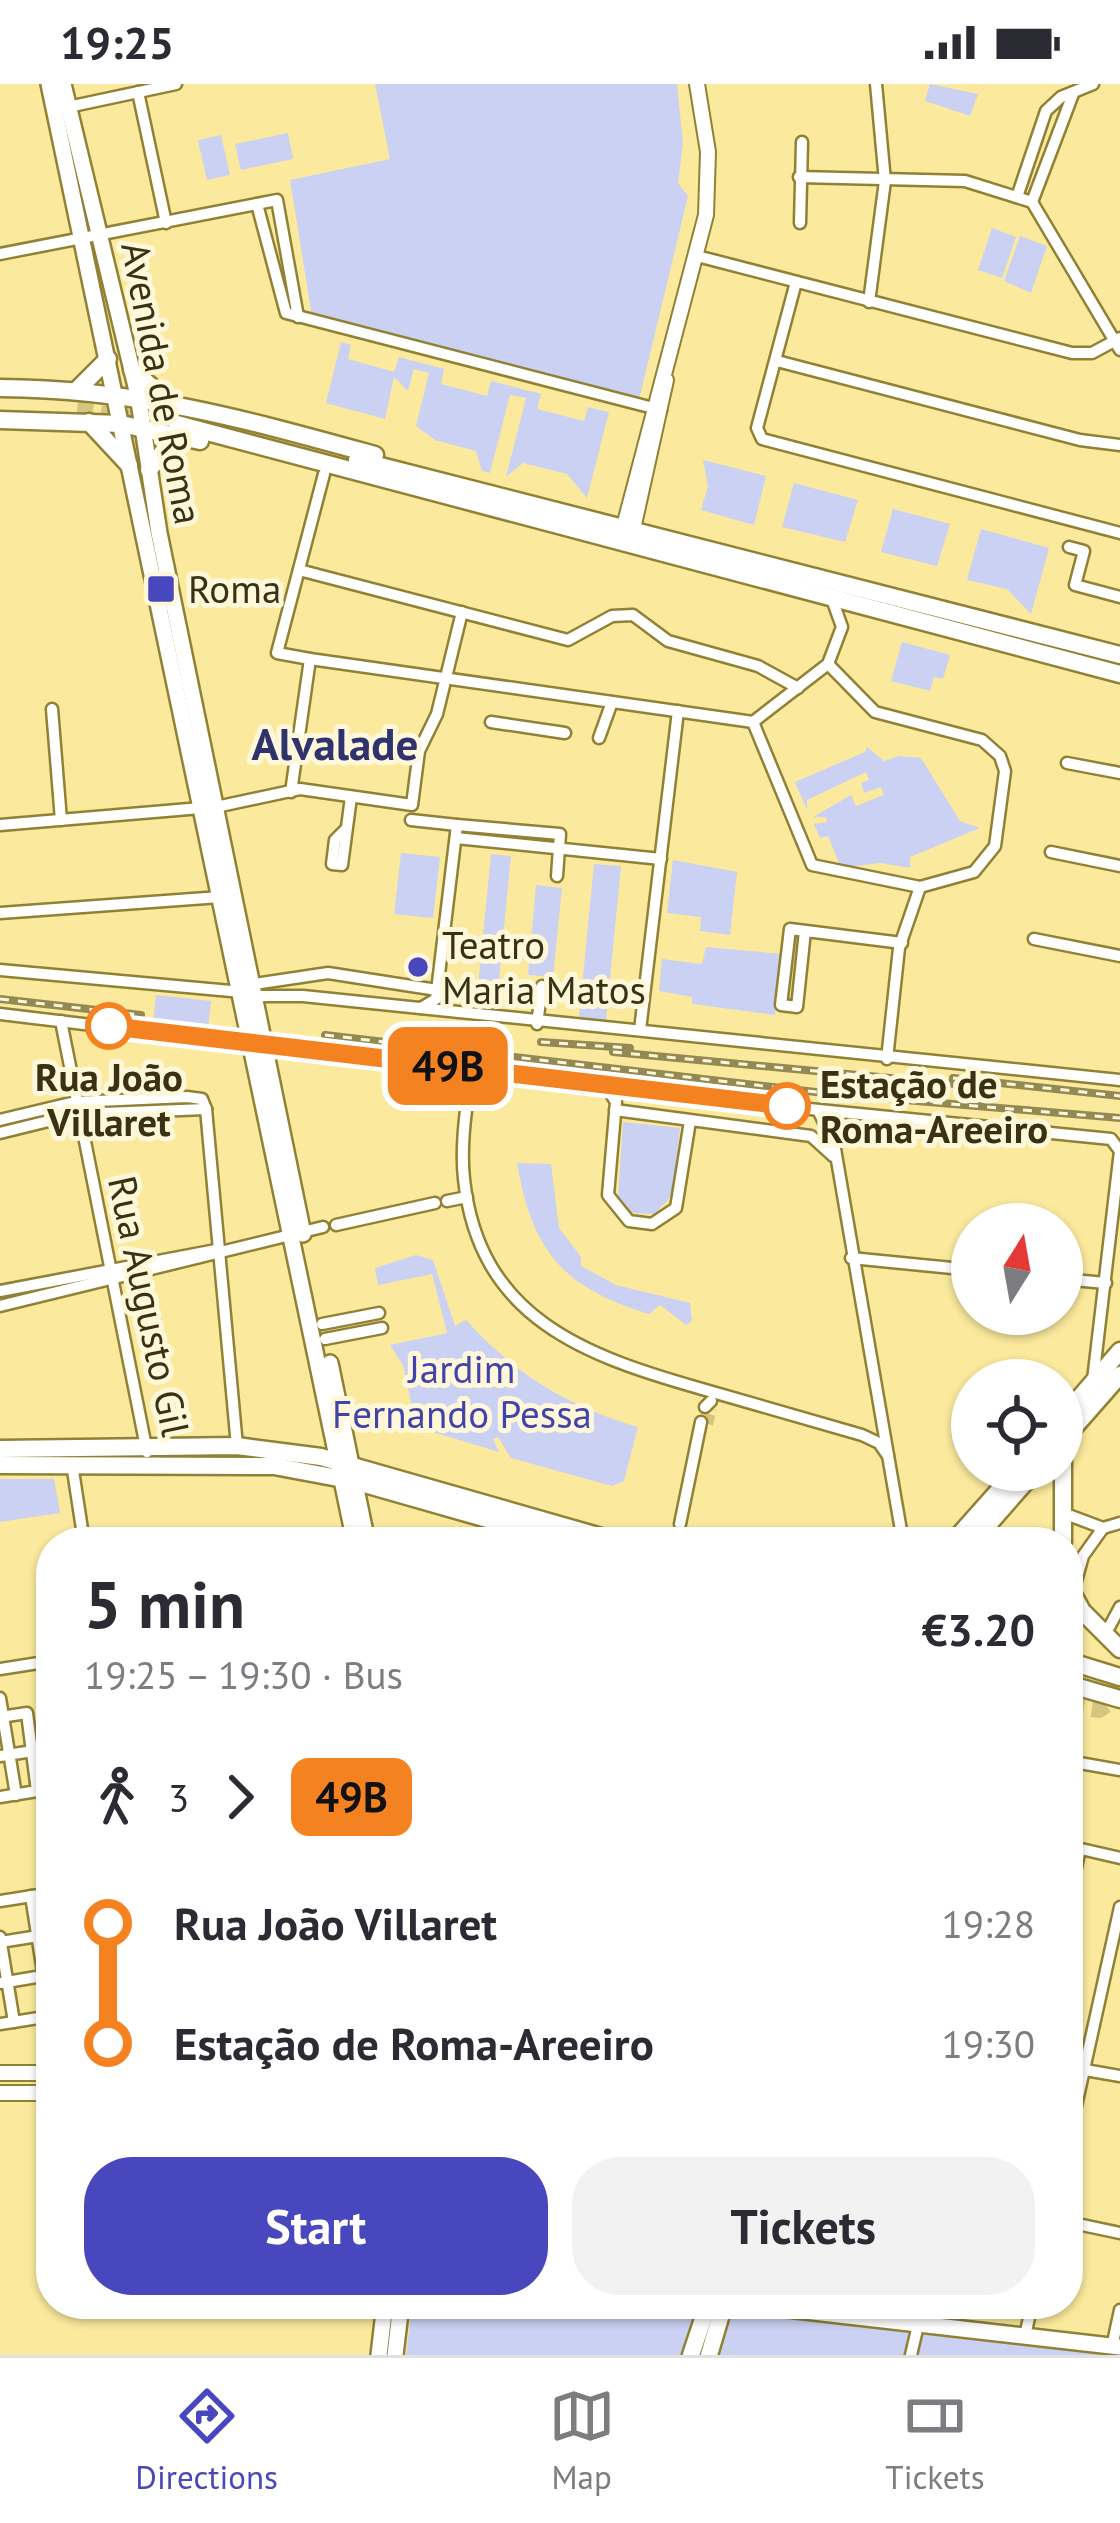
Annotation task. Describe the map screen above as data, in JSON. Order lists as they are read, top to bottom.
{
  "streets": {
    "main road": ["Avenida de Roma"],
    "street": ["Rua Augusto Gil"]
  },
  "districts": ["Alvalade"],
  "parks": ["Jardim Fernando Pessa"],
  "places": {
    "transit": ["Roma"],
    "other": ["Teatro Maria Matos", "Rua João Villaret", "Estação de Roma-Areeiro"]
  },
  "lines": ["bus line 49B"],
  "north": "top",
  "page": {
    "status": "19:25",
    "on_map": "49B",
    "heading": ["5 min", "19:25 – 19:30 · Bus", "€3.20"],
    "legs": ["3", "49B"],
    "list": [
      {
        "name": "Rua João Villaret",
        "value": "19:28"
      },
      {
        "name": "Estação de Roma-Areeiro",
        "value": "19:30"
      }
    ],
    "buttons": ["Start", "Tickets"],
    "tabs": ["Directions", "Map", "Tickets"]
  }
}
